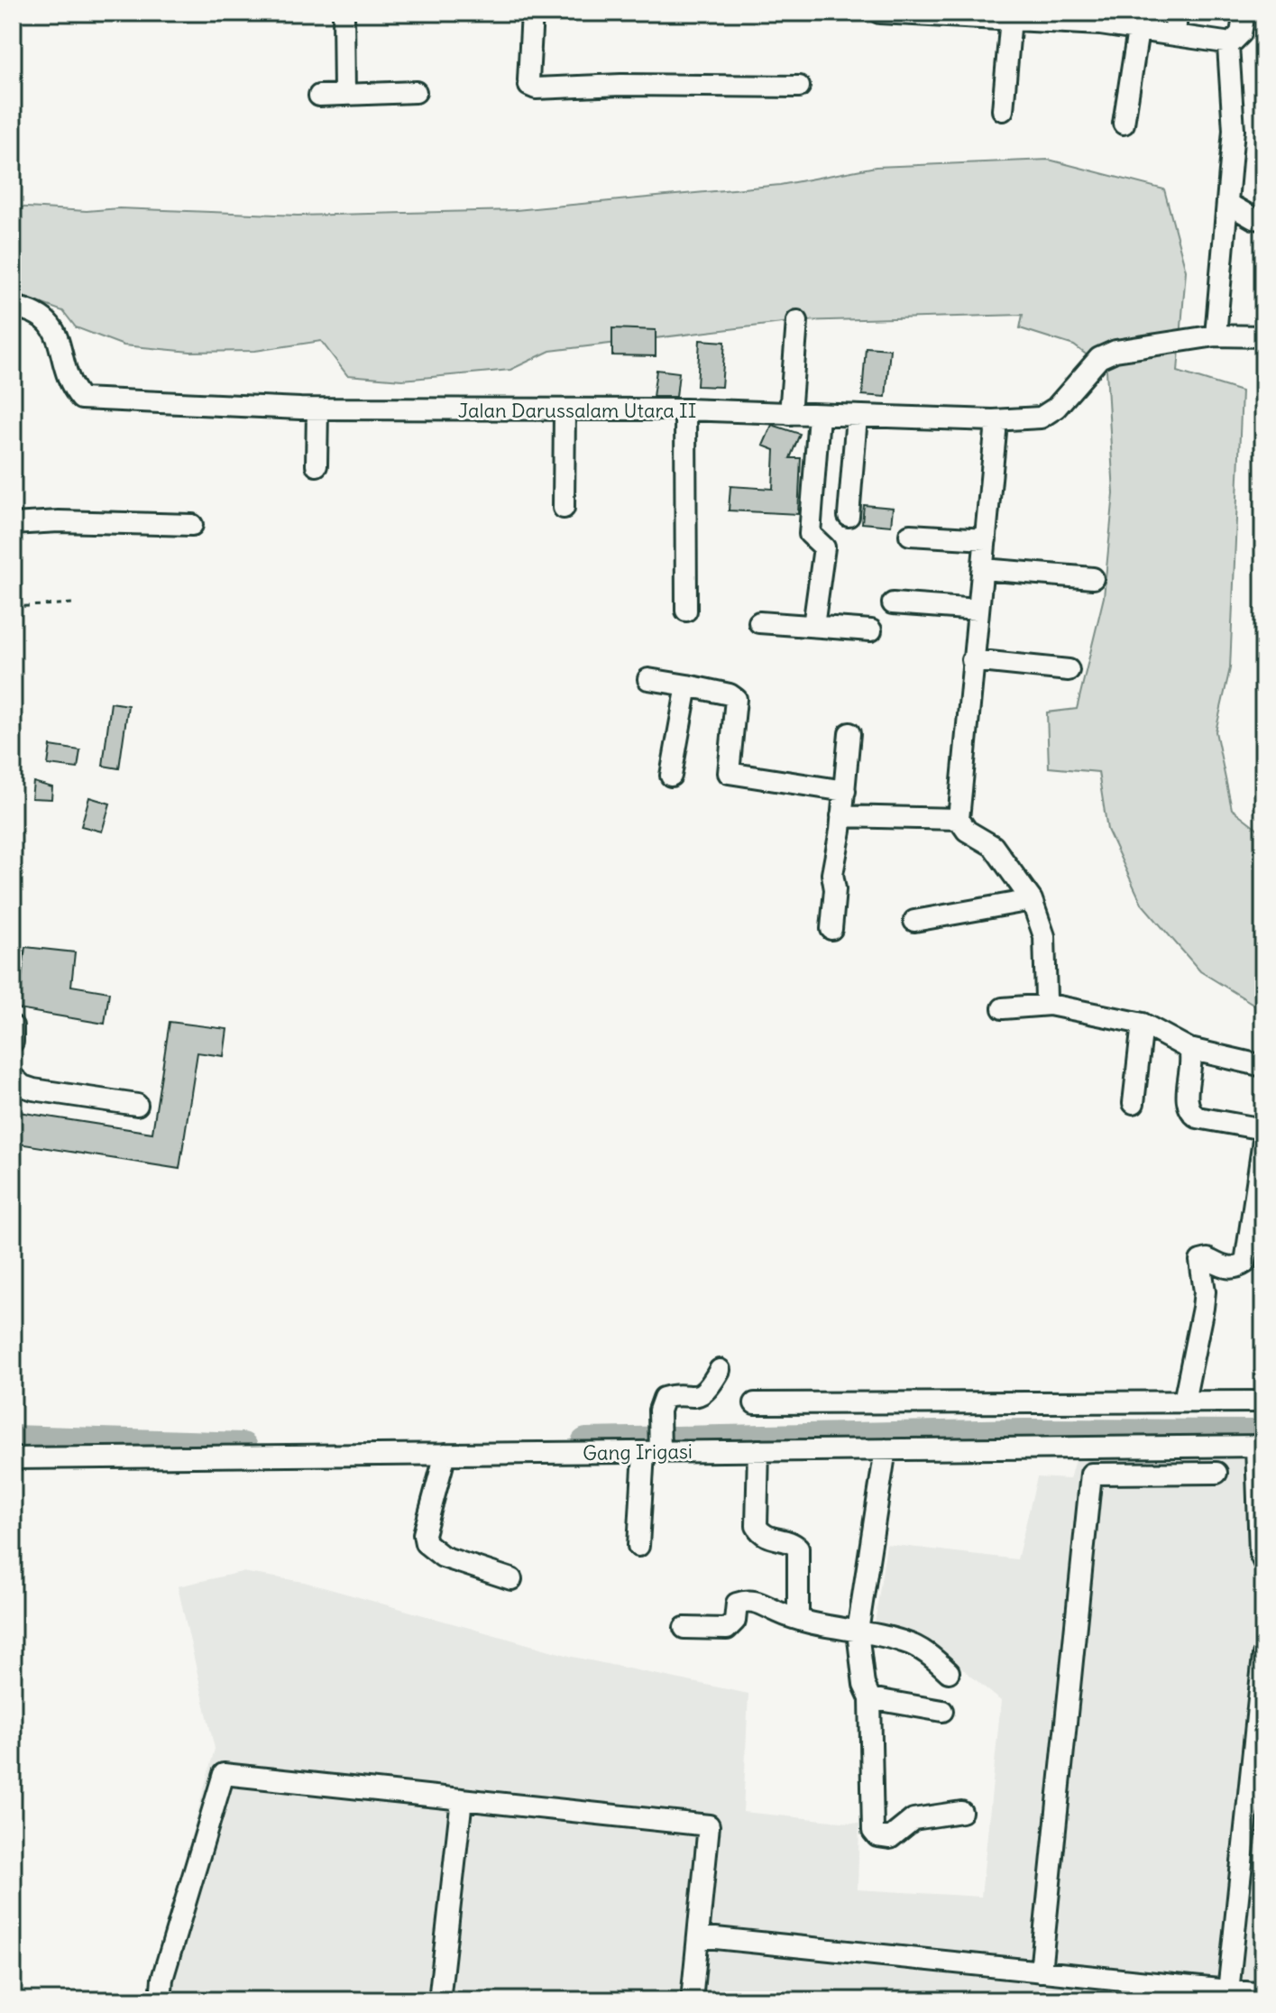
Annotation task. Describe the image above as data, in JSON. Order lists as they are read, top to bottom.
{
  "streets": {
    "street": ["Jalan Darussalam Utara II", "Gang Irigasi"]
  }
}
